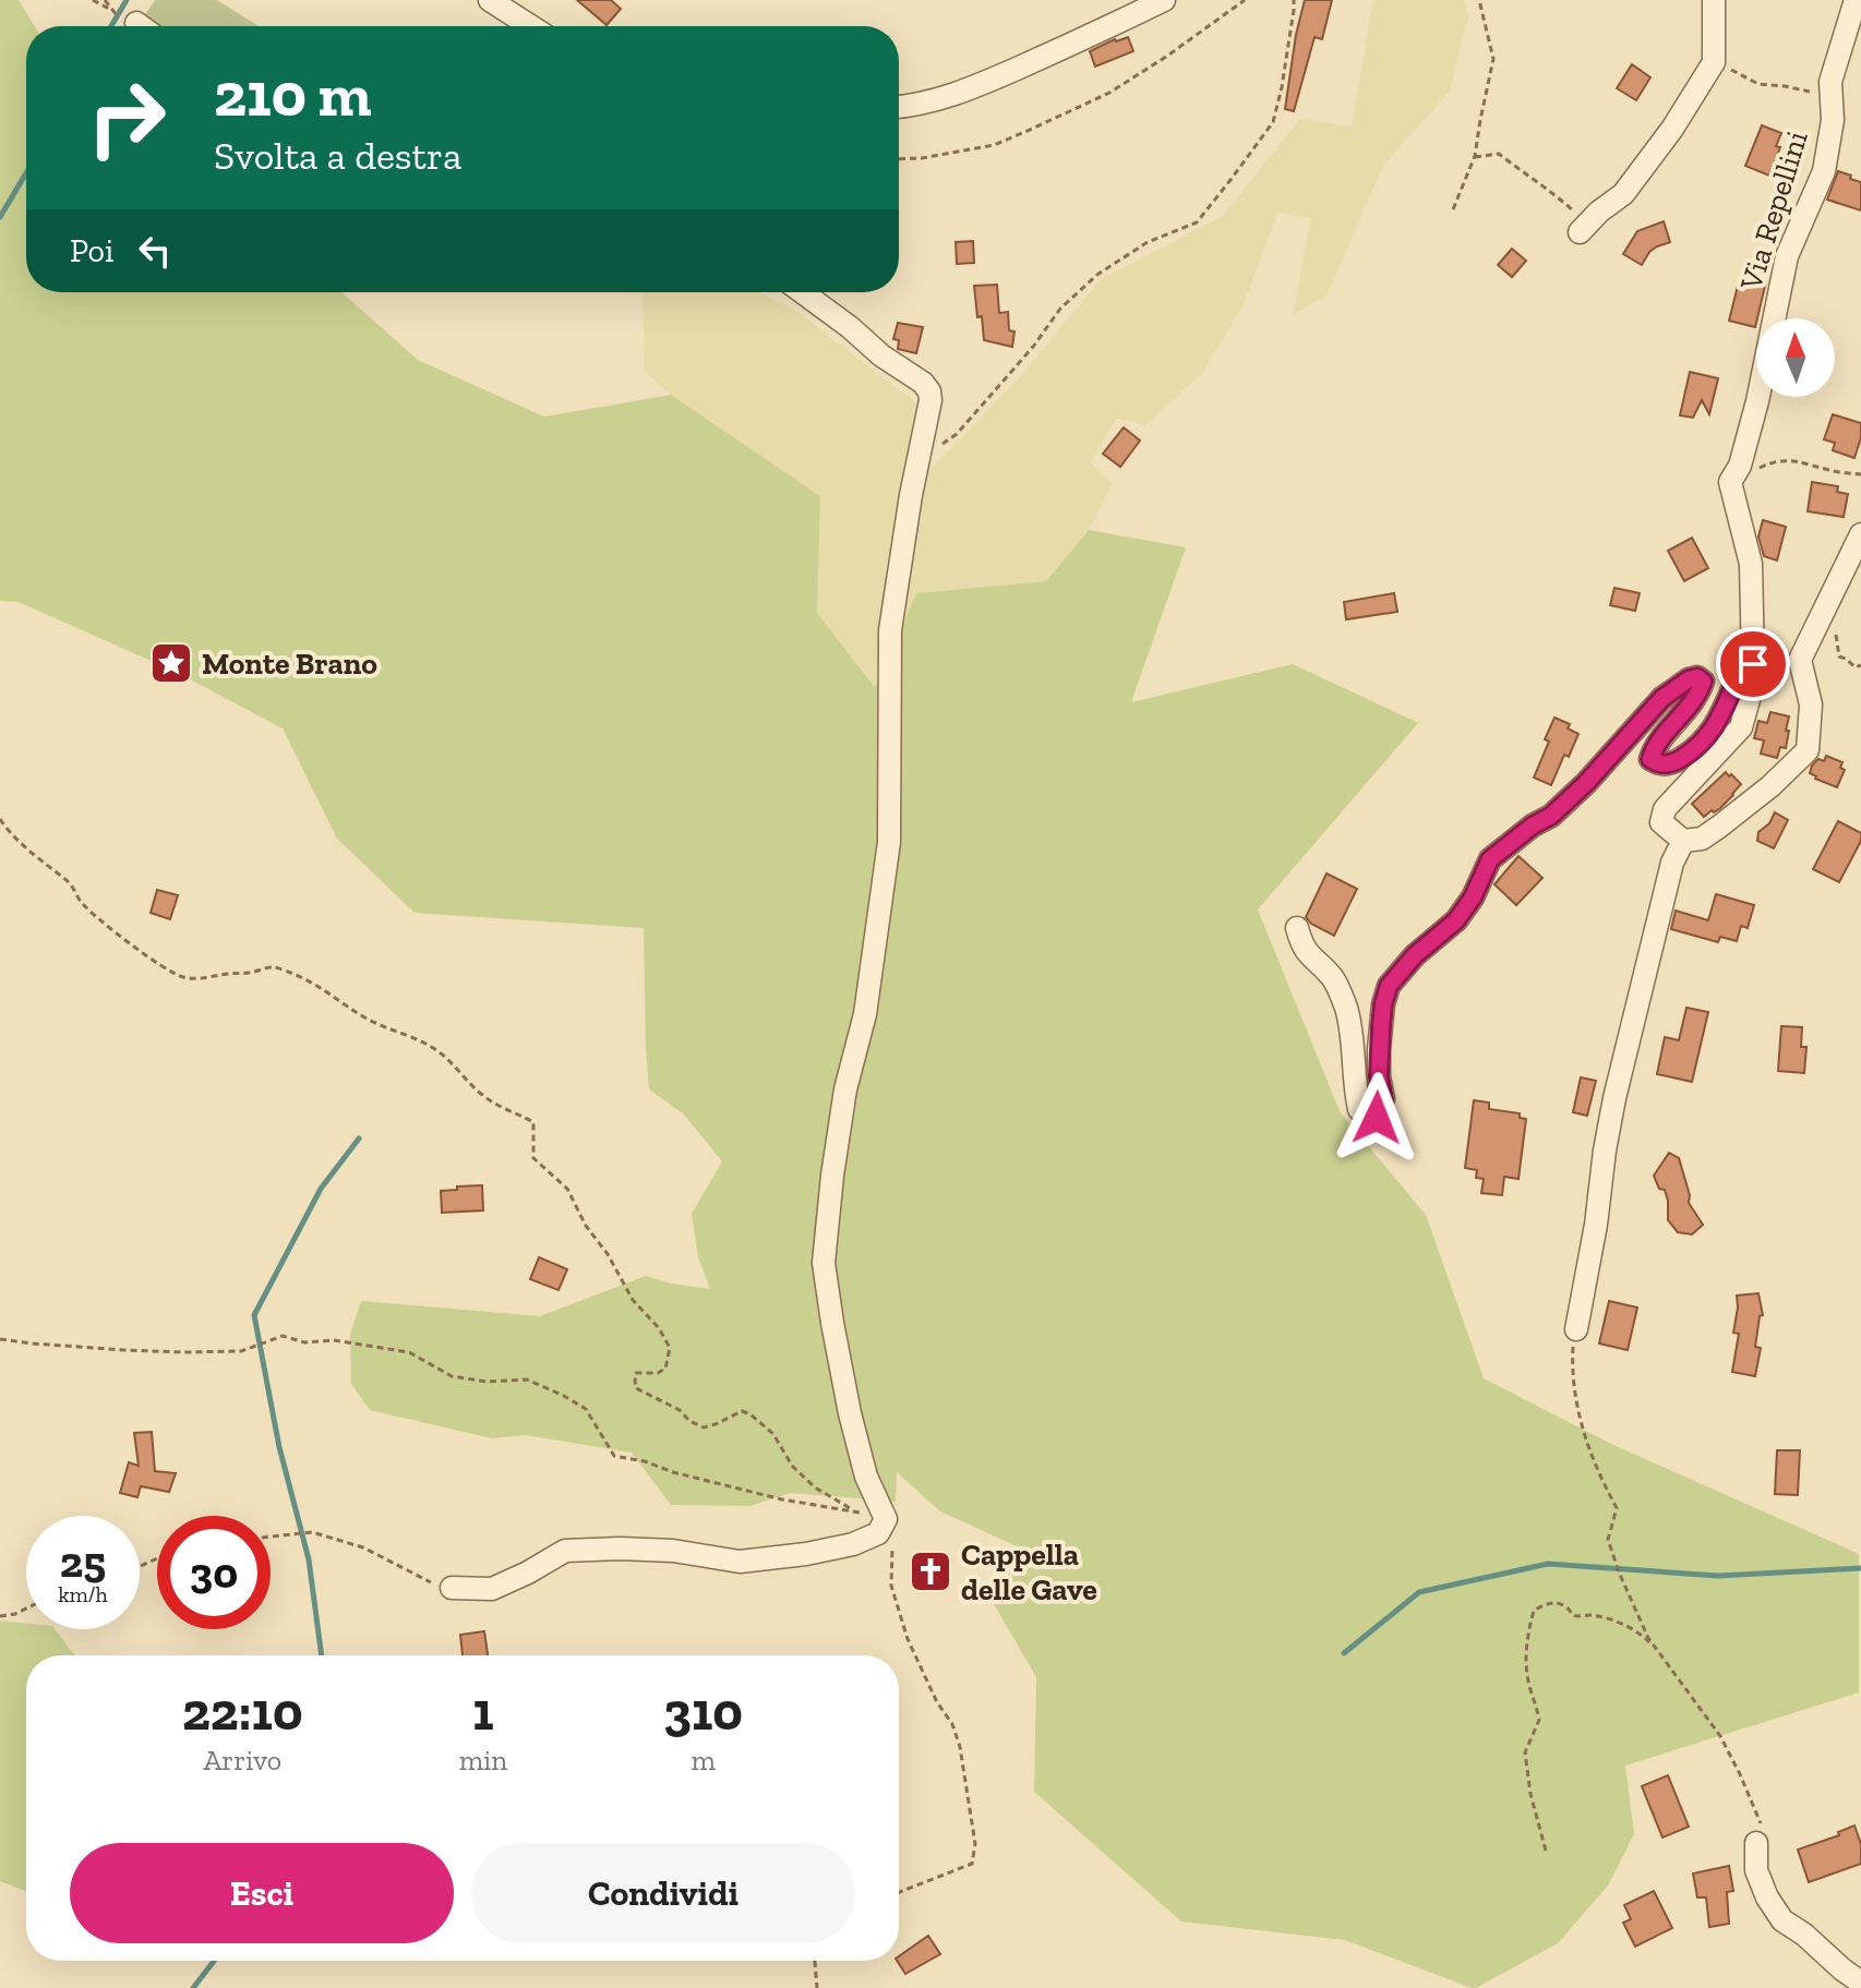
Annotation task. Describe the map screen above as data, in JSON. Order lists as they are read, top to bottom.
{
  "streets": {
    "street": ["Via Repellini"]
  },
  "places": {
    "place": ["Monte Brano"],
    "church": ["Cappella delle Gave"]
  },
  "north": "top",
  "page": {
    "turn": ["210 m", "Svolta a destra"],
    "then": "Poi",
    "speed": "25 km/h",
    "limit": "30",
    "eta": [
      "22:10",
      "Arrivo",
      "1",
      "min",
      "310",
      "m"
    ],
    "buttons": ["Esci", "Condividi"]
  }
}
